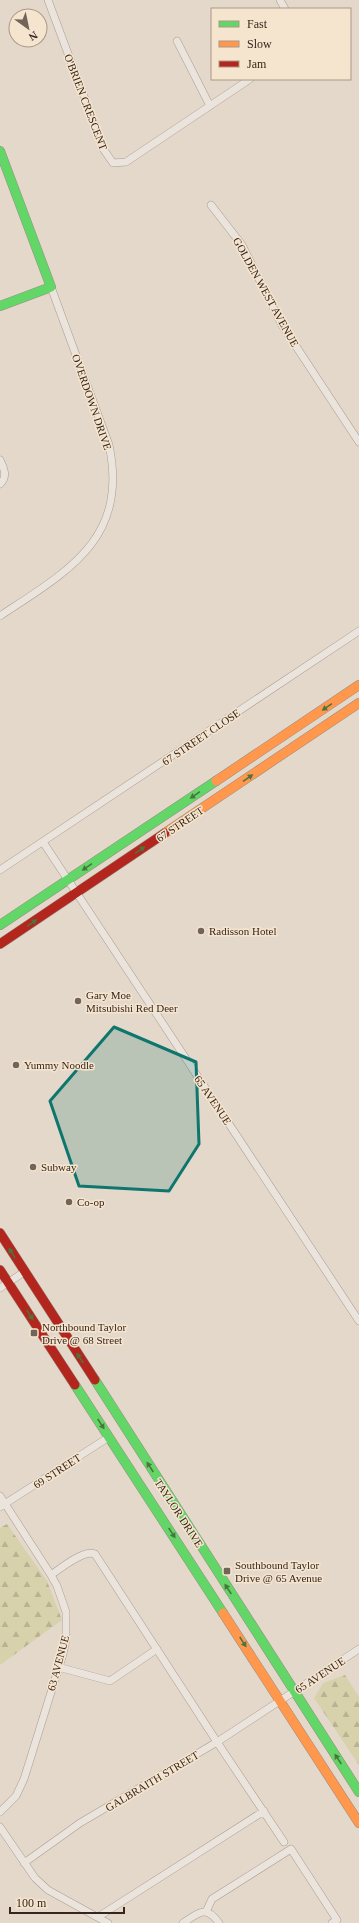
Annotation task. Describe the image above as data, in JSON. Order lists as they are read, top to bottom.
{
  "streets": {
    "main road": ["OVERDOWN DRIVE", "67 STREET", "TAYLOR DRIVE"],
    "street": [
      "O'BRIEN CRESCENT",
      "GOLDEN WEST AVENUE",
      "67 STREET CLOSE",
      "65 AVENUE",
      "69 STREET",
      "63 AVENUE",
      "GALBRAITH STREET"
    ]
  },
  "crossings": [
    ["67 STREET", "65 AVENUE"],
    ["65 AVENUE", "TAYLOR DRIVE"],
    ["65 AVENUE", "GALBRAITH STREET"],
    ["69 STREET", "TAYLOR DRIVE"],
    ["69 STREET", "63 AVENUE"],
    ["TAYLOR DRIVE", "GALBRAITH STREET"]
  ],
  "places": {
    "other": [
      "Radisson Hotel",
      "Gary Moe Mitsubishi Red Deer",
      "Yummy Noodle",
      "Subway",
      "Co-op"
    ],
    "transit": ["Northbound Taylor Drive @ 68 Street", "Southbound Taylor Drive @ 65 Avenue"]
  },
  "legend": ["Fast", "Slow", "Jam"],
  "scale_bar": "100 m",
  "north": "bottom right"
}
